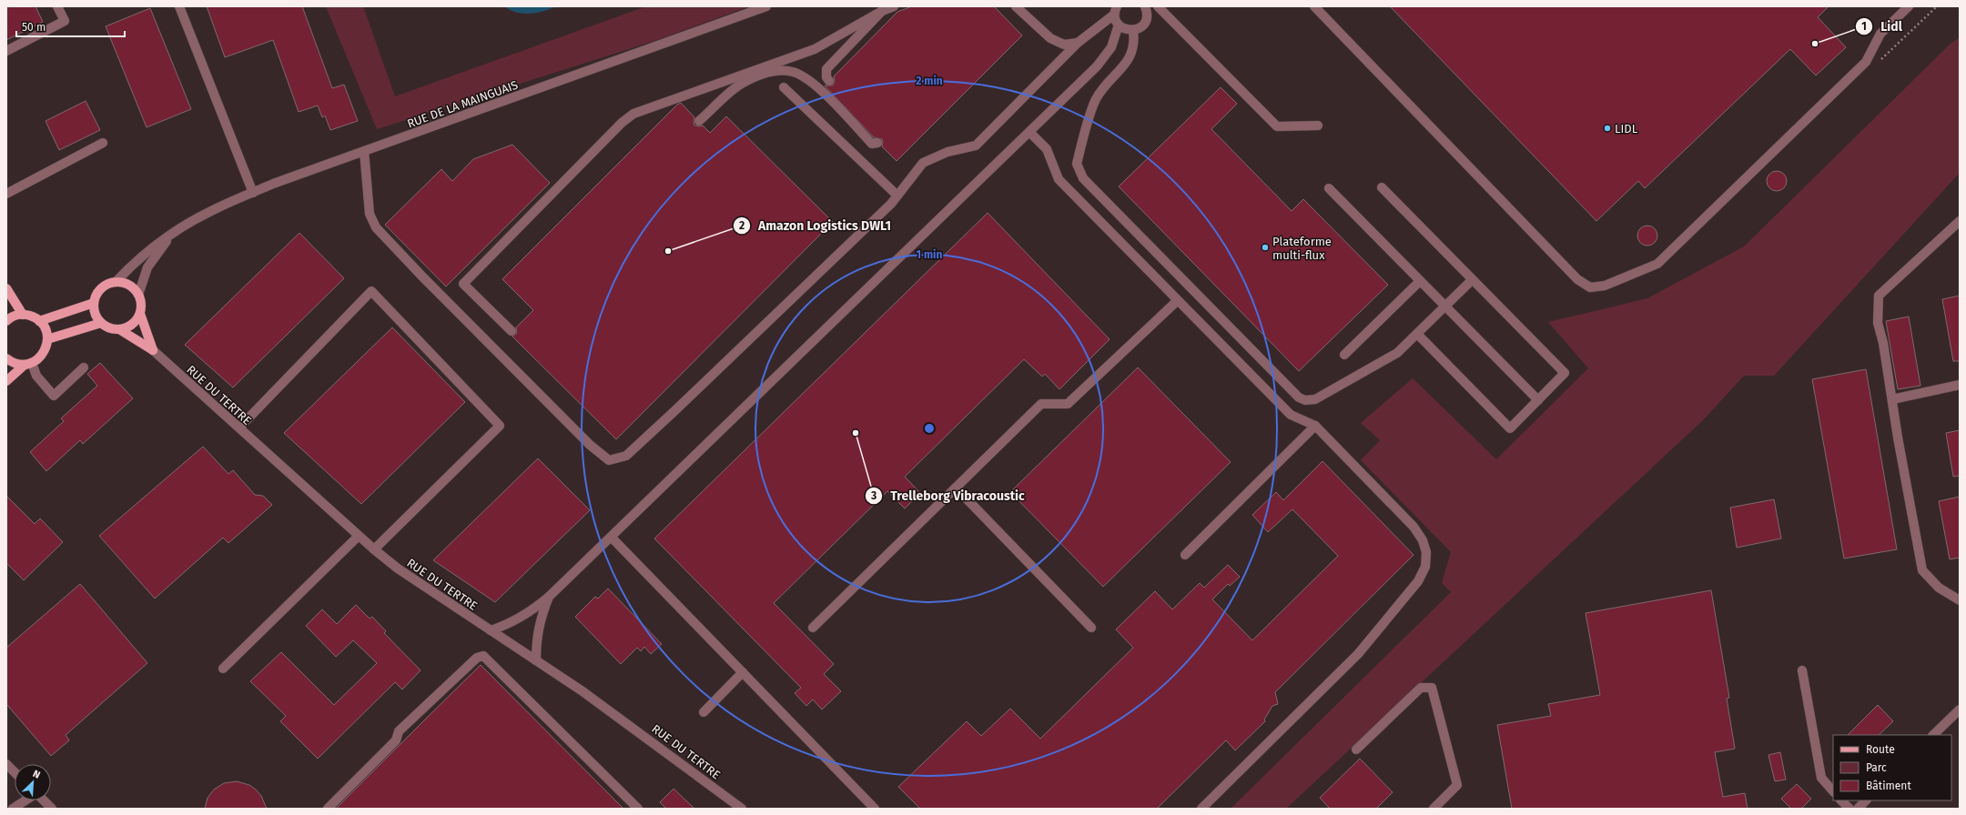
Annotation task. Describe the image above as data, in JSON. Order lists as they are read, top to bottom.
{
  "streets": {
    "street": ["RUE DE LA MAINGUAIS", "RUE DU TERTRE"]
  },
  "places": [
    "Lidl",
    "LIDL",
    "Plateforme multi-flux",
    "Amazon Logistics DWL1",
    "Trelleborg Vibracoustic"
  ],
  "legend": ["Route", "Parc", "Bâtiment"],
  "scale_bar": "50 m",
  "north": "top right",
  "rings": ["2 min", "1 min"]
}
